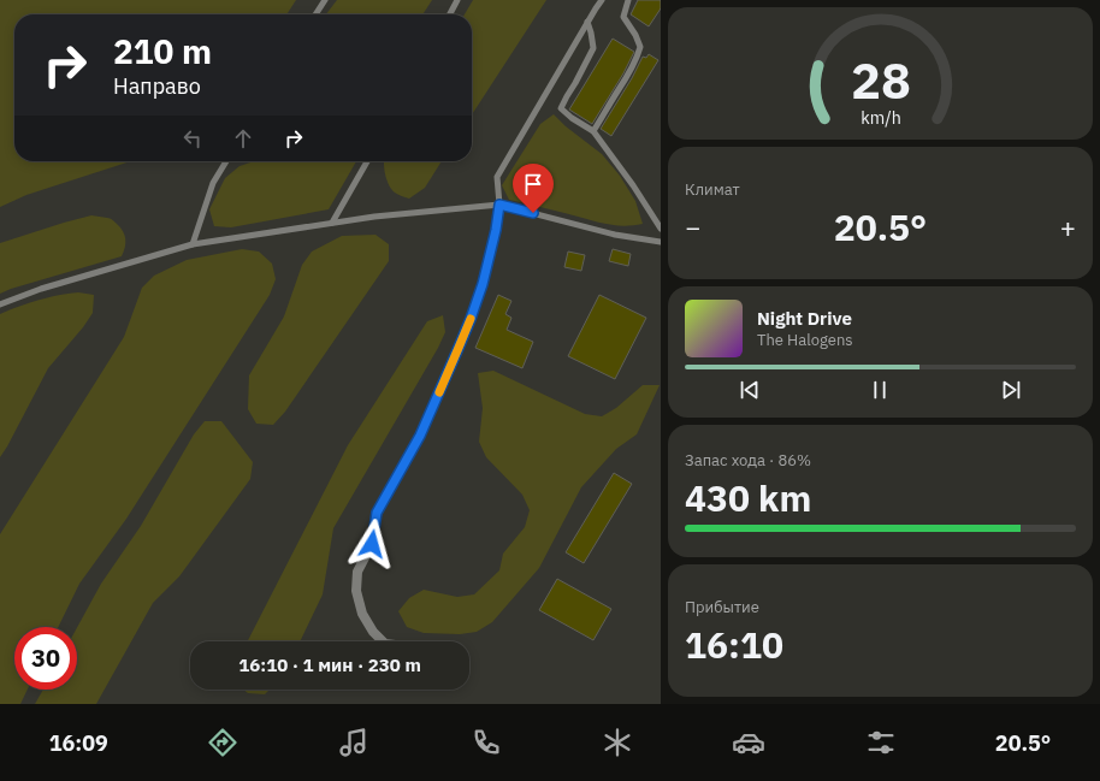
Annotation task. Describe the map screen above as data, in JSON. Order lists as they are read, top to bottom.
{
  "page": {
    "turn": ["210 m", "Направо"],
    "tile": [
      "Климат",
      ["Запас хода · 86%", "430 km"],
      ["Прибытие", "16:10"]
    ],
    "heat": ["−", "20.5°", "+"],
    "song": ["Night Drive", "The Halogens"],
    "limit": "30",
    "trip": "16:10 · 1 мин · 230 m",
    "tabs": ["16:09", "20.5°"],
    "gauge": ["28", "km/h"]
  }
}
